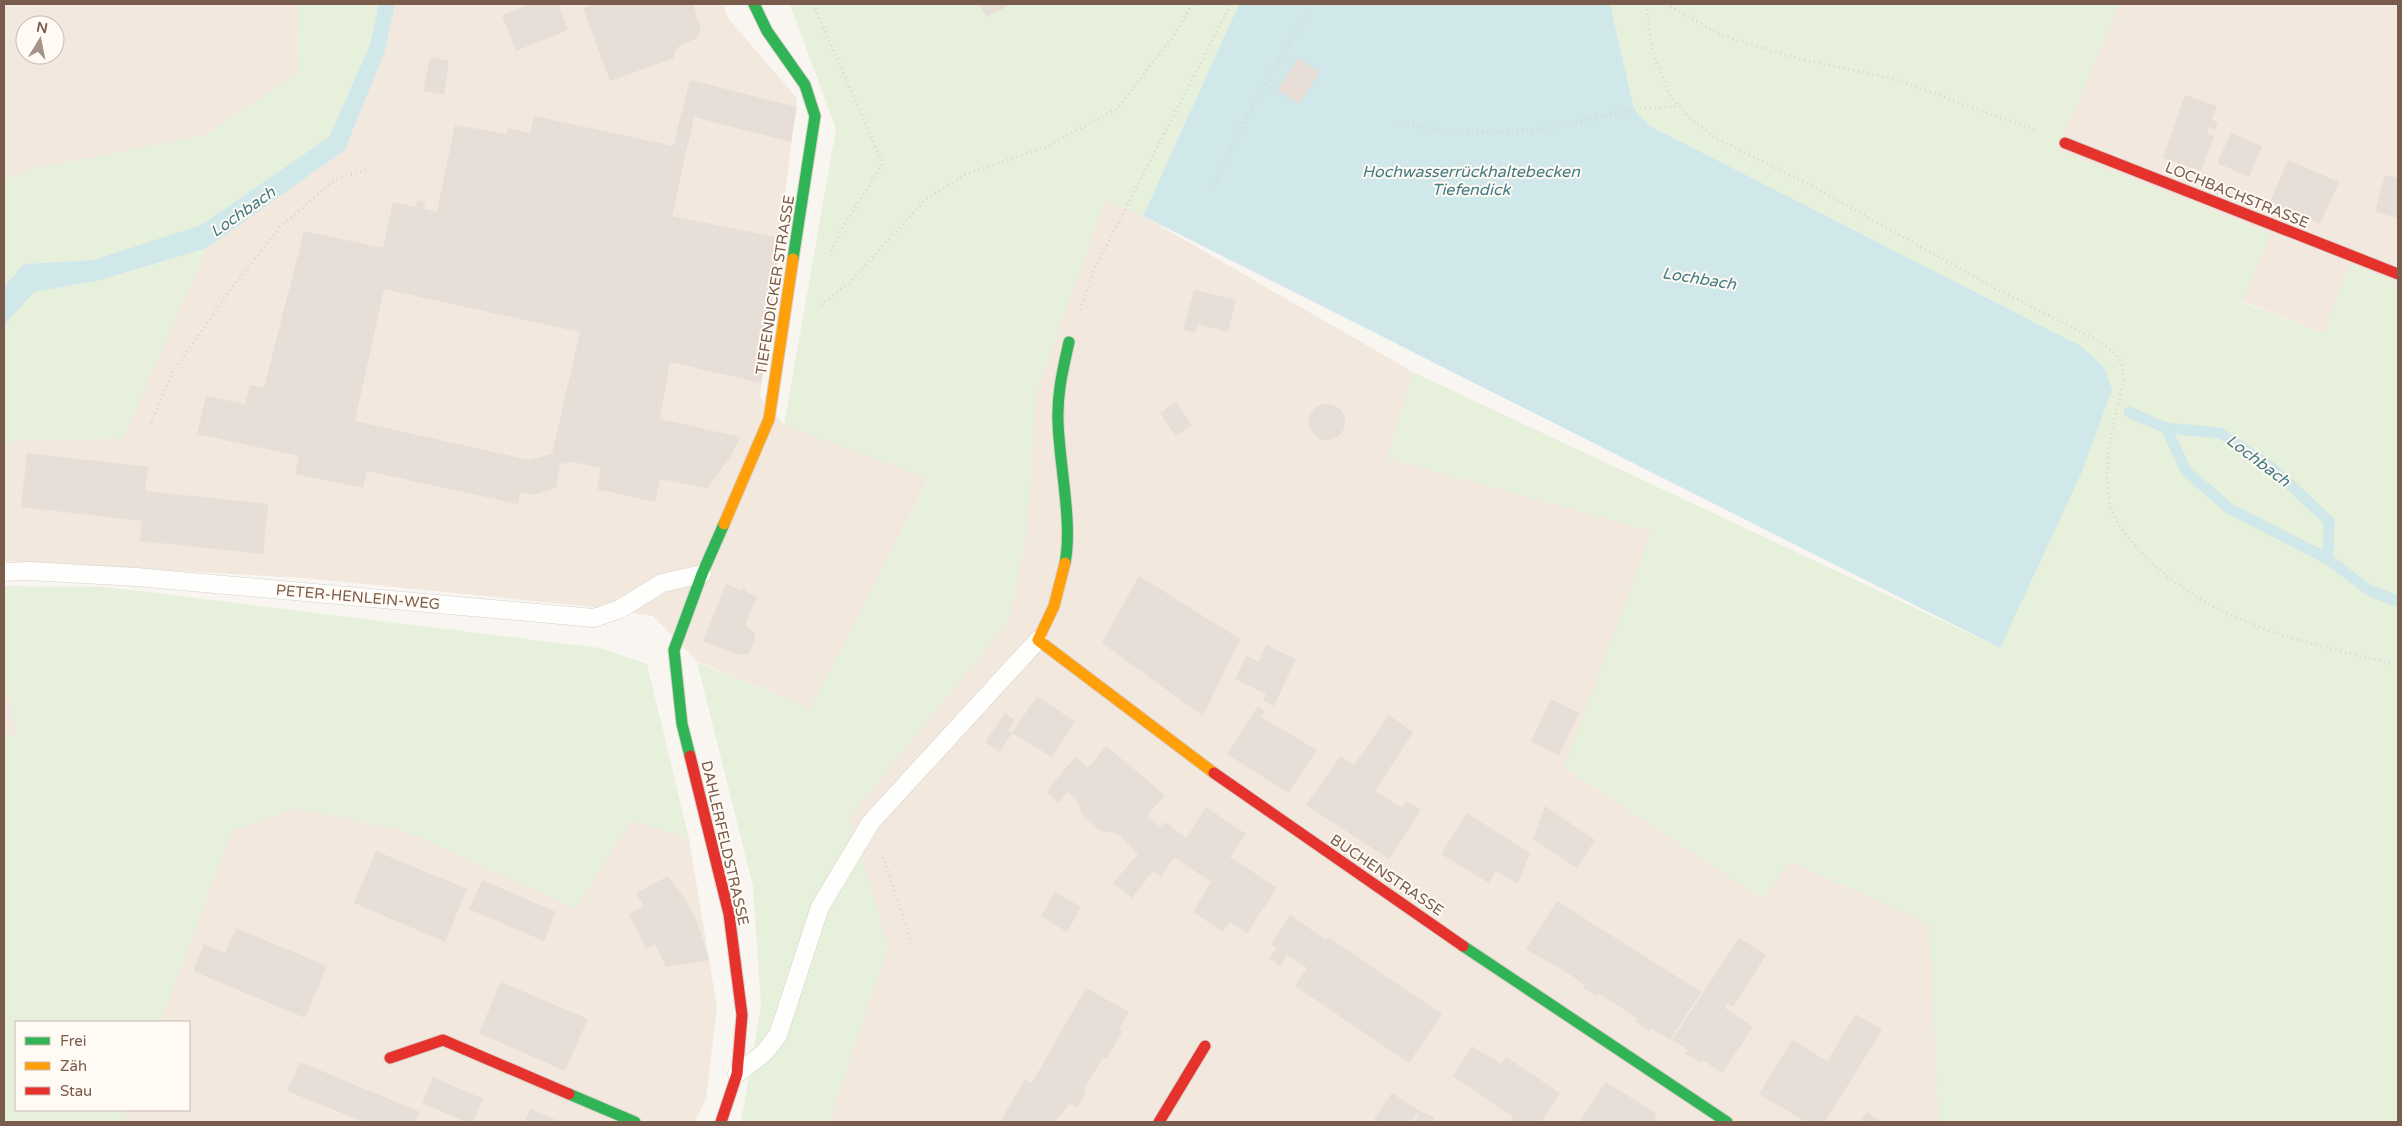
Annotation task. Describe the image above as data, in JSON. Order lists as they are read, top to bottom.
{
  "streets": {
    "street": [
      "LOCHBACHSTRASSE",
      "TIEFENDICKER STRASSE",
      "DAHLERFELDSTRASSE",
      "BUCHENSTRASSE"
    ],
    "lane": ["PETER-HENLEIN-WEG"]
  },
  "crossings": [
    ["TIEFENDICKER STRASSE", "PETER-HENLEIN-WEG"],
    ["TIEFENDICKER STRASSE", "DAHLERFELDSTRASSE"],
    ["PETER-HENLEIN-WEG", "DAHLERFELDSTRASSE"]
  ],
  "water": ["Hochwasserrückhaltebecken Tiefendick", "Lochbach"],
  "legend": ["Frei", "Zäh", "Stau"],
  "north": "top"
}
